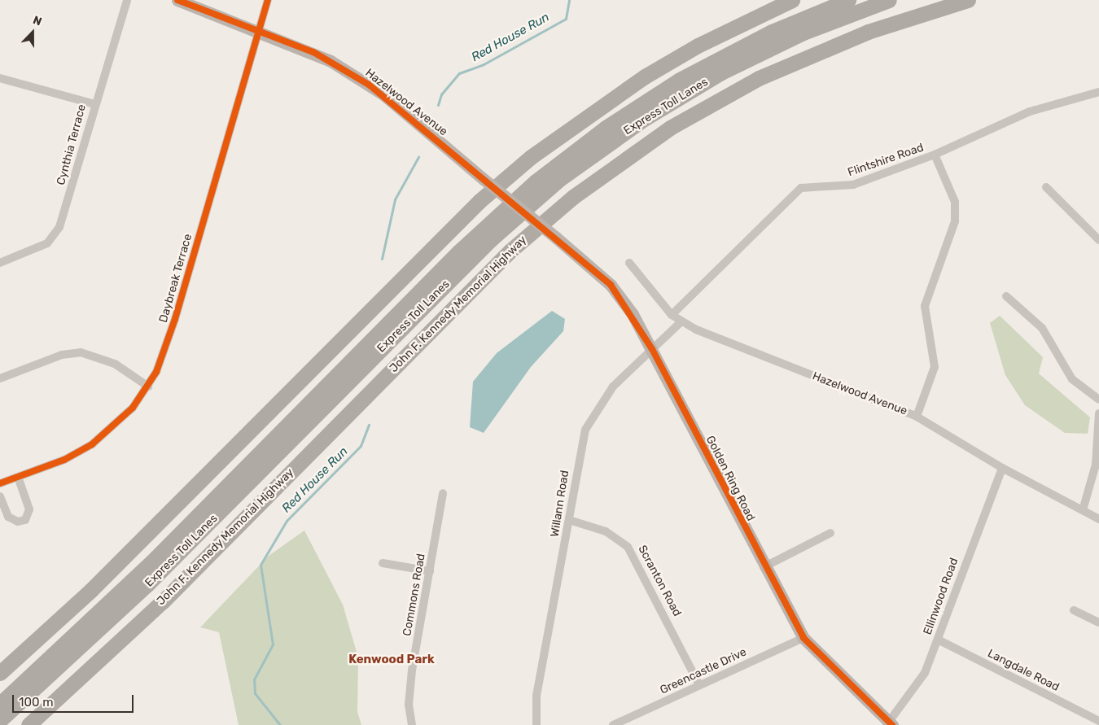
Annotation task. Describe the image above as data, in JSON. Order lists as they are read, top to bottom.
{
  "streets": {
    "highway": ["Express Toll Lanes", "John F. Kennedy Memorial Highway"],
    "street": [
      "Hazelwood Avenue",
      "Cynthia Terrace",
      "Flintshire Road",
      "Daybreak Terrace",
      "Golden Ring Road",
      "Willann Road",
      "Scranton Road",
      "Commons Road",
      "Ellinwood Road",
      "Langdale Road",
      "Greencastle Drive"
    ]
  },
  "crossings": [
    ["Hazelwood Avenue", "Flintshire Road"],
    ["Hazelwood Avenue", "Daybreak Terrace"],
    ["Hazelwood Avenue", "Golden Ring Road"],
    ["Hazelwood Avenue", "Willann Road"],
    ["Hazelwood Avenue", "Ellinwood Road"],
    ["Golden Ring Road", "Willann Road"],
    ["Golden Ring Road", "Ellinwood Road"],
    ["Golden Ring Road", "Greencastle Drive"],
    ["Willann Road", "Scranton Road"],
    ["Scranton Road", "Greencastle Drive"],
    ["Ellinwood Road", "Langdale Road"]
  ],
  "districts": ["Kenwood Park"],
  "water": ["Red House Run"],
  "scale_bar": "100 m",
  "north": "top"
}
